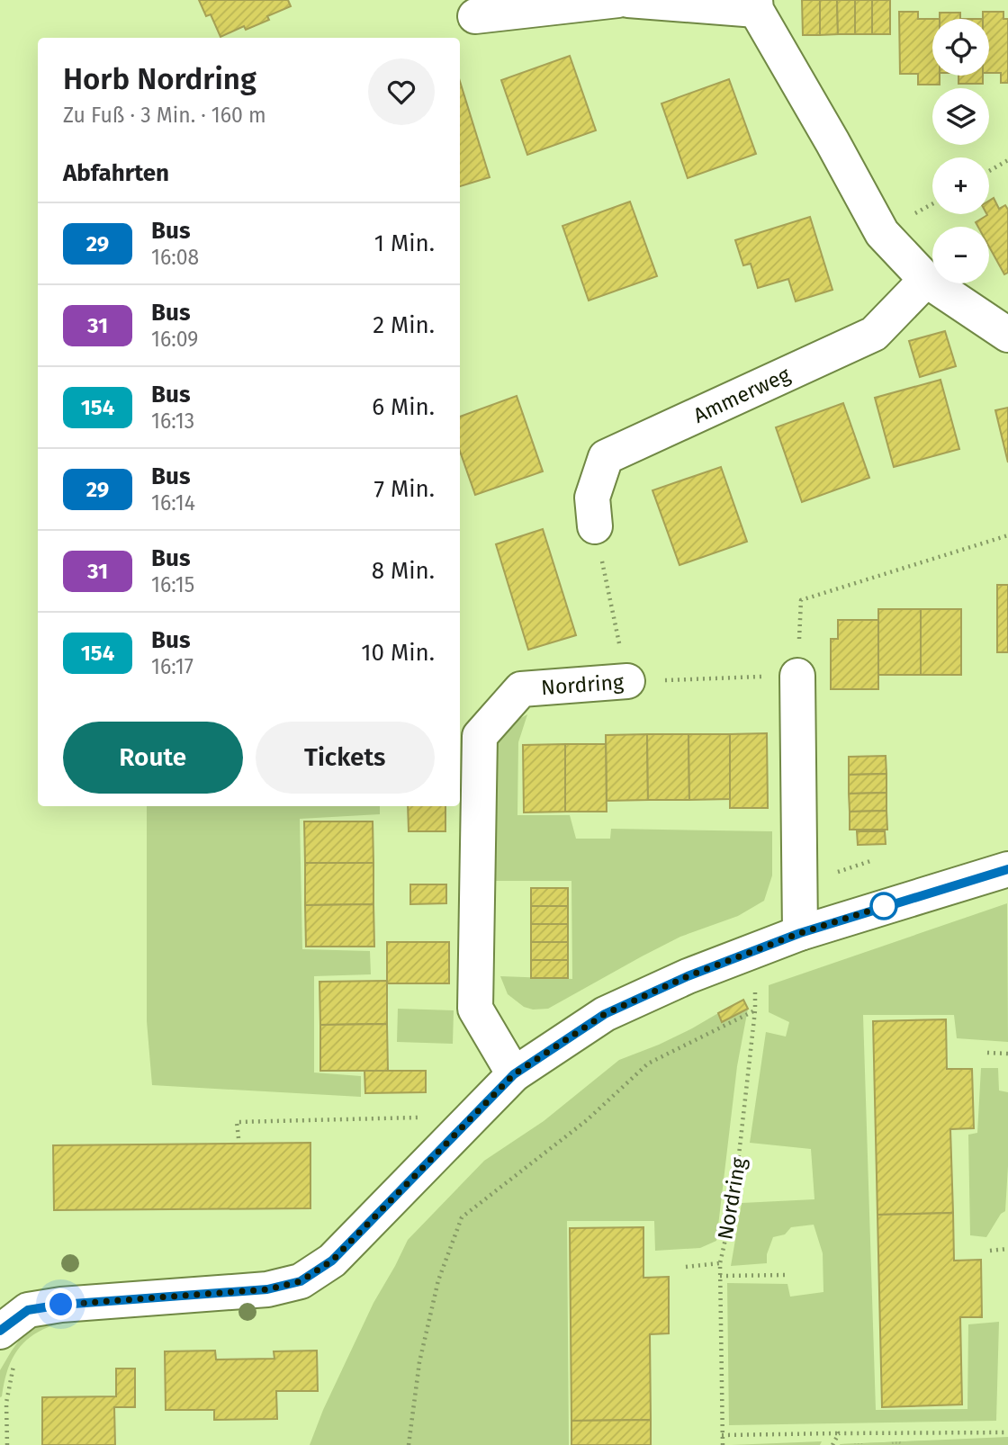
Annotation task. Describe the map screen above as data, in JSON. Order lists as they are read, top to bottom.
{
  "streets": {
    "street": ["Ammerweg", "Nordring"]
  },
  "lines": ["bus line 29"],
  "page": {
    "map_buttons": ["+", "−"],
    "heading": [
      ["Horb Nordring", "Zu Fuß · 3 Min. · 160 m"],
      "Abfahrten"
    ],
    "list": [
      {
        "mark": "29",
        "name": "Bus",
        "note": "16:08",
        "value": "1 Min."
      },
      {
        "mark": "31",
        "name": "Bus",
        "note": "16:09",
        "value": "2 Min."
      },
      {
        "mark": "154",
        "name": "Bus",
        "note": "16:13",
        "value": "6 Min."
      },
      {
        "mark": "29",
        "name": "Bus",
        "note": "16:14",
        "value": "7 Min."
      },
      {
        "mark": "31",
        "name": "Bus",
        "note": "16:15",
        "value": "8 Min."
      },
      {
        "mark": "154",
        "name": "Bus",
        "note": "16:17",
        "value": "10 Min."
      }
    ],
    "buttons": ["Route", "Tickets"]
  }
}
